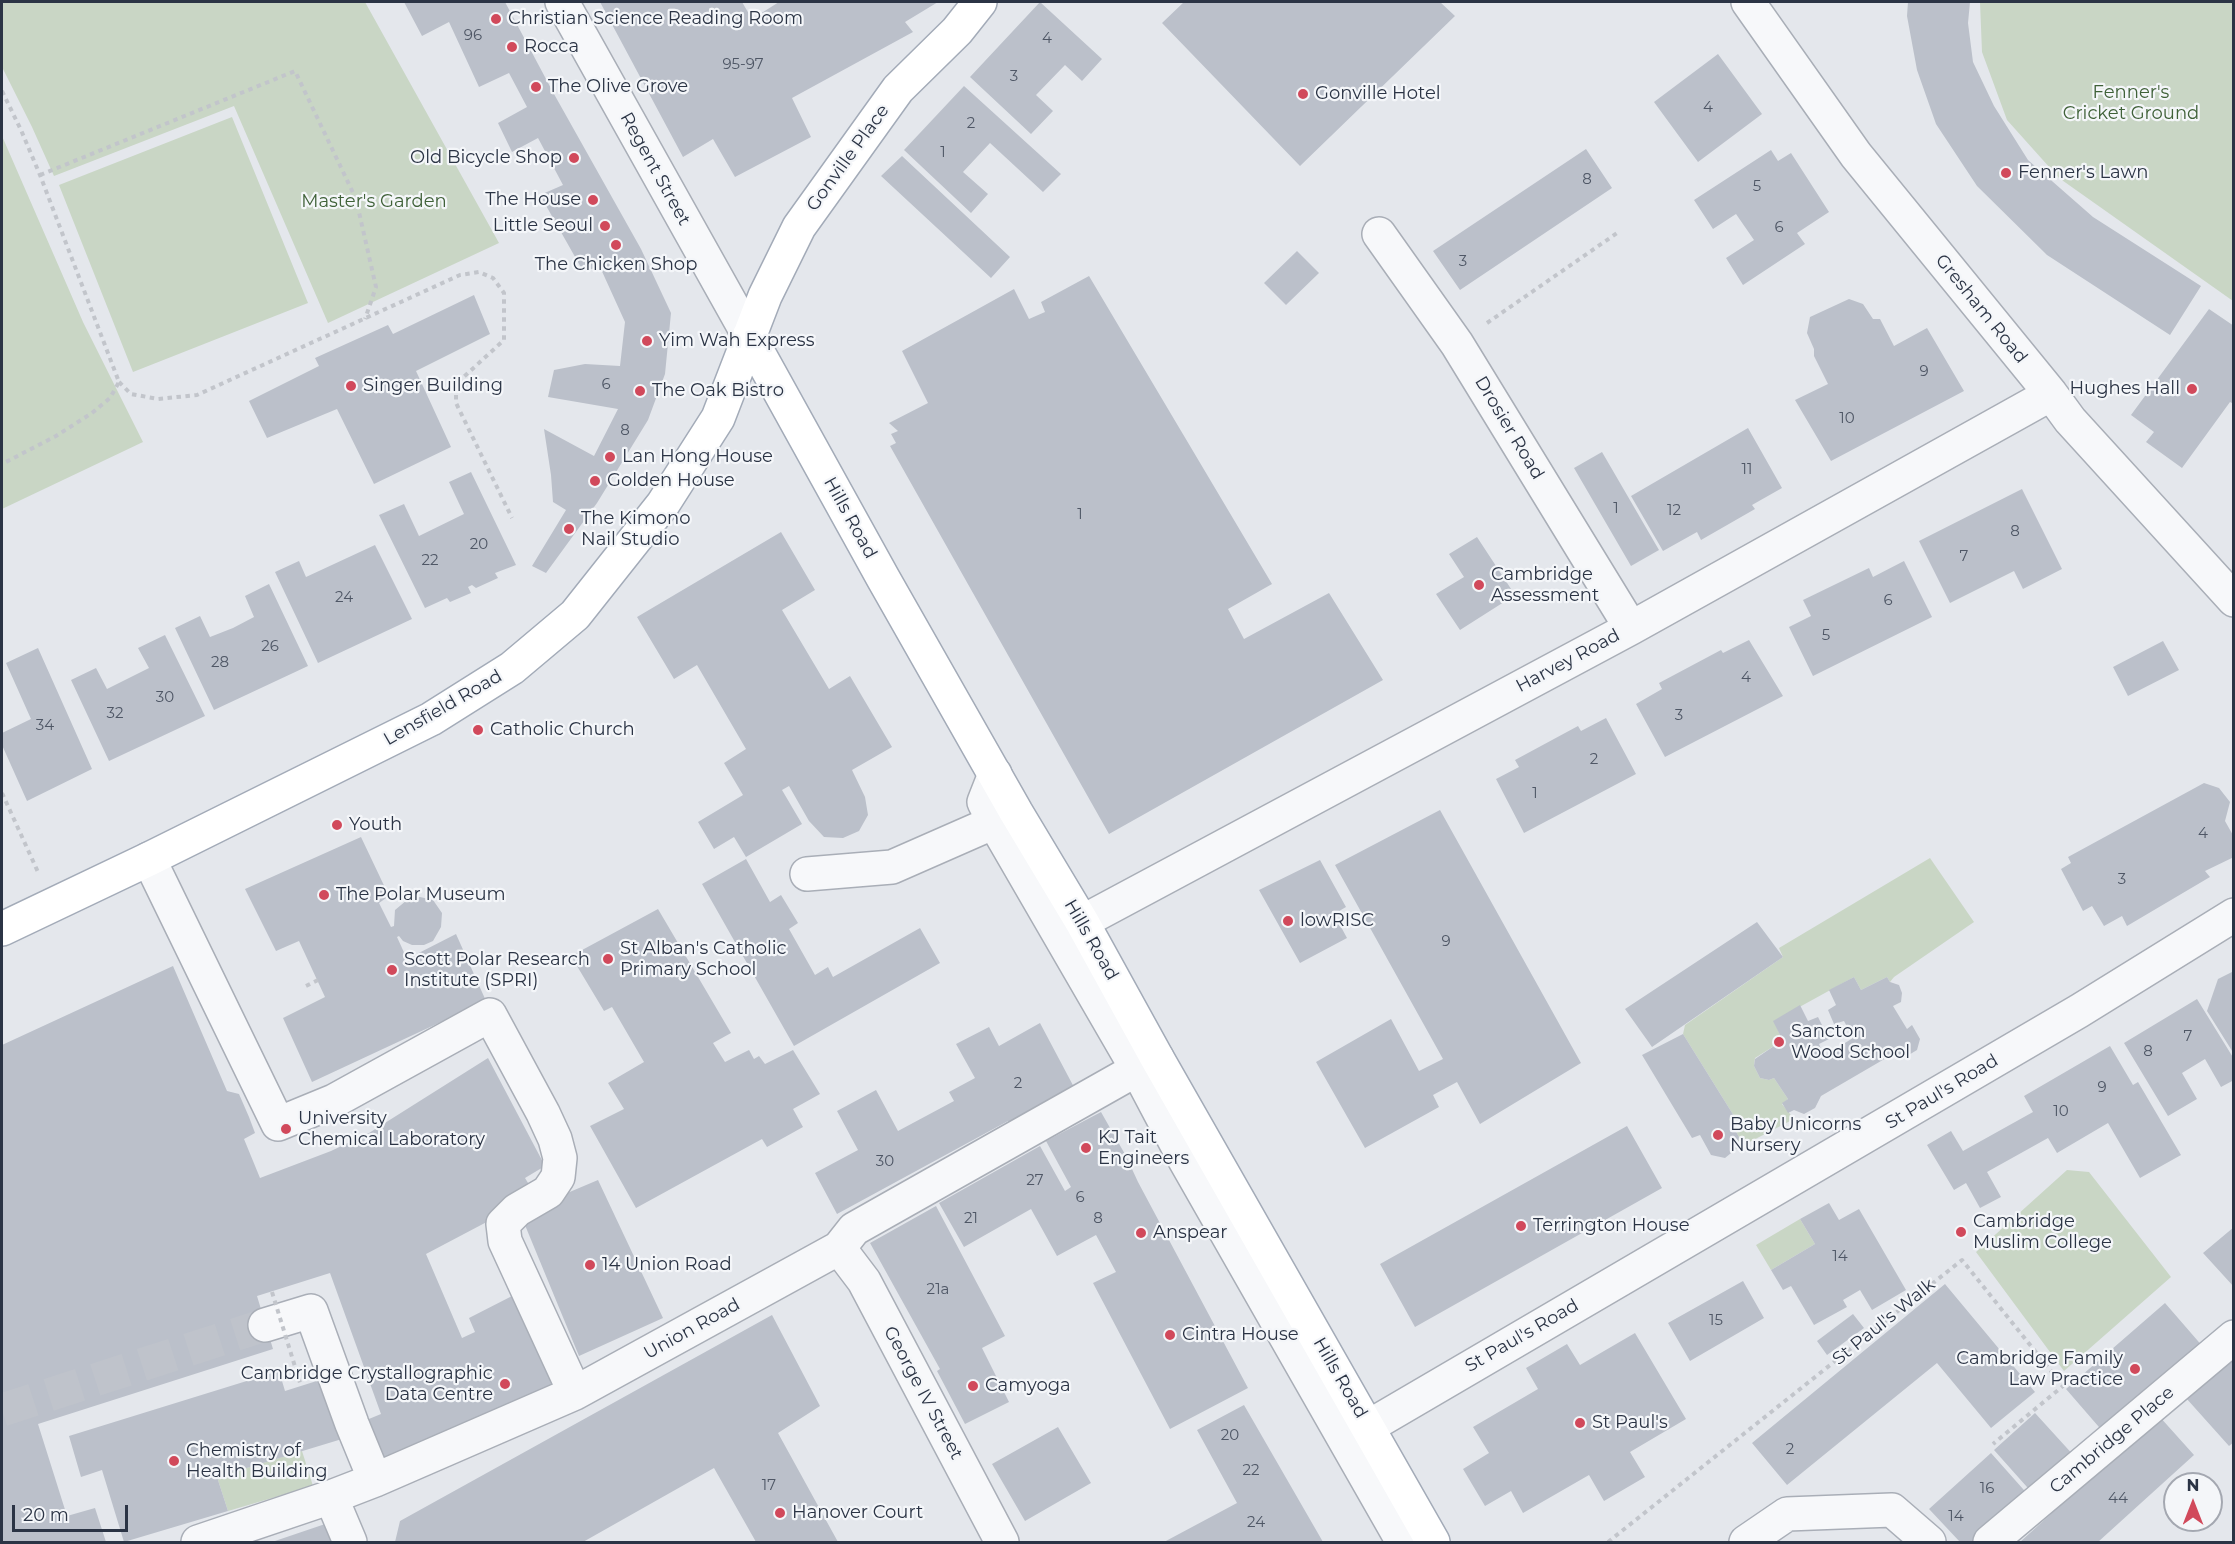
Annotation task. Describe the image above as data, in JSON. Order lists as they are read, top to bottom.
{
  "streets": {
    "main road": ["Gonville Place", "Hills Road", "Lensfield Road"],
    "street": [
      "Regent Street",
      "Gresham Road",
      "Drosier Road",
      "Harvey Road",
      "St Paul's Road",
      "Union Road",
      "George IV Street",
      "Cambridge Place"
    ],
    "path": ["St Paul's Walk"]
  },
  "crossings": [
    ["Gonville Place", "Regent Street"],
    ["Gonville Place", "Hills Road"],
    ["Gonville Place", "Lensfield Road"],
    ["Regent Street", "Hills Road"],
    ["Regent Street", "Lensfield Road"],
    ["Gresham Road", "Harvey Road"],
    ["Drosier Road", "Harvey Road"],
    ["Hills Road", "Harvey Road"],
    ["Hills Road", "Lensfield Road"],
    ["Hills Road", "St Paul's Road"],
    ["Hills Road", "Union Road"],
    ["Union Road", "George IV Street"]
  ],
  "parks": ["Fenner's Cricket Ground", "Master's Garden"],
  "places": [
    "Christian Science Reading Room",
    "Rocca",
    "The Olive Grove",
    "Gonville Hotel",
    "Old Bicycle Shop",
    "Fenner's Lawn",
    "The House",
    "Little Seoul",
    "The Chicken Shop",
    "Yim Wah Express",
    "Singer Building",
    "Hughes Hall",
    "The Oak Bistro",
    "Lan Hong House",
    "Golden House",
    "The Kimono Nail Studio",
    "Cambridge Assessment",
    "Catholic Church",
    "Youth",
    "The Polar Museum",
    "lowRISC",
    "St Alban's Catholic Primary School",
    "Scott Polar Research Institute (SPRI)",
    "Sancton Wood School",
    "University Chemical Laboratory",
    "Baby Unicorns Nursery",
    "KJ Tait Engineers",
    "Terrington House",
    "Cambridge Muslim College",
    "Anspear",
    "14 Union Road",
    "Cintra House",
    "Cambridge Family Law Practice",
    "Cambridge Crystallographic Data Centre",
    "Camyoga",
    "St Paul's",
    "Chemistry of Health Building",
    "Hanover Court"
  ],
  "house_numbers": [
    "96",
    "4",
    "95-97",
    "3",
    "4",
    "2",
    "1",
    "8",
    "5",
    "6",
    "3",
    "9",
    "6",
    "10",
    "8",
    "11",
    "1",
    "12",
    "1",
    "8",
    "20",
    "7",
    "22",
    "24",
    "6",
    "5",
    "26",
    "28",
    "4",
    "30",
    "32",
    "3",
    "34",
    "2",
    "1",
    "4",
    "3",
    "9",
    "7",
    "8",
    "2",
    "9",
    "10",
    "30",
    "27",
    "6",
    "21",
    "8",
    "14",
    "21a",
    "15",
    "20",
    "2",
    "22",
    "17",
    "16",
    "44",
    "14",
    "24"
  ],
  "scale_bar": "20 m",
  "north": "top"
}
